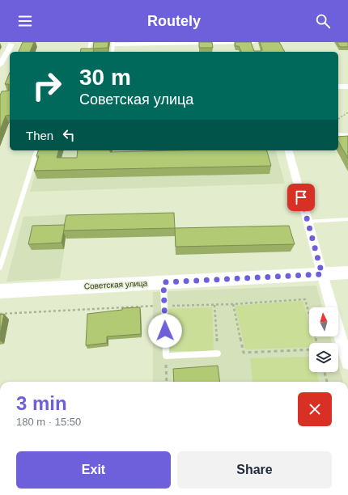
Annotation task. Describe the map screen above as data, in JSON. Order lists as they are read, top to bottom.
{
  "streets": {
    "main road": ["Советская улица"]
  },
  "north": "top",
  "page": {
    "header": "Routely",
    "turn": ["30 m", "Советская улица"],
    "then": "Then",
    "heading": ["3 min", "180 m · 15:50"],
    "buttons": ["Exit", "Share"]
  }
}
